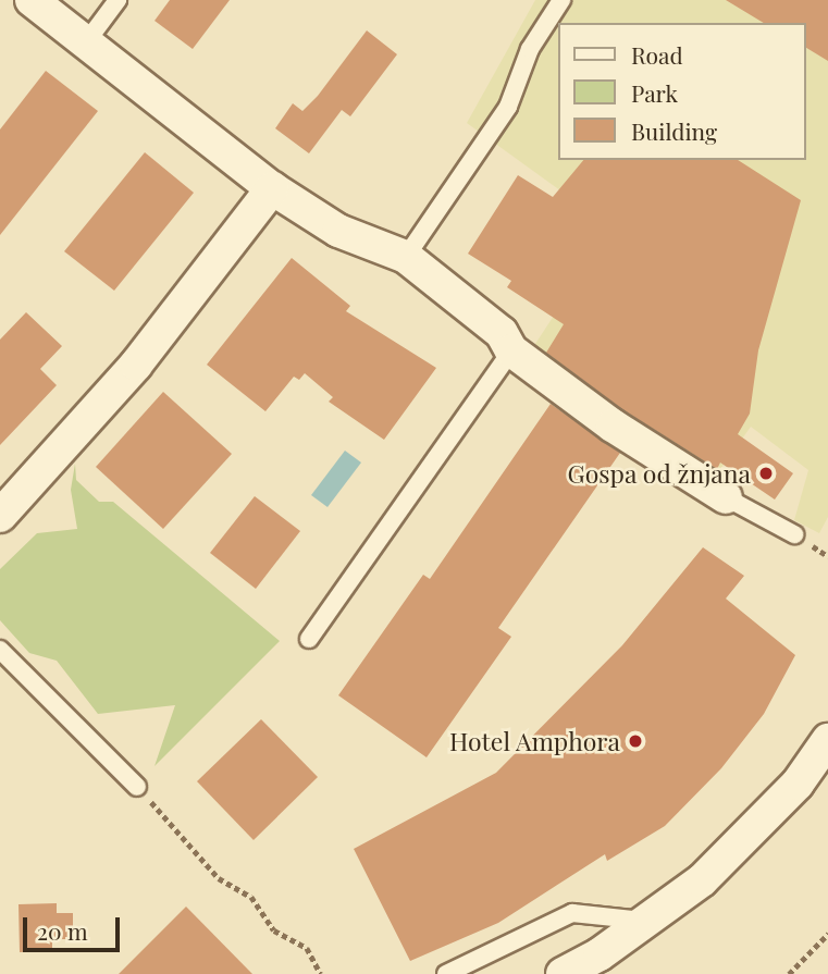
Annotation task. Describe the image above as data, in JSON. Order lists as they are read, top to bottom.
{
  "places": ["Gospa od žnjana", "Hotel Amphora"],
  "legend": ["Road", "Park", "Building"],
  "scale_bar": "20 m"
}
